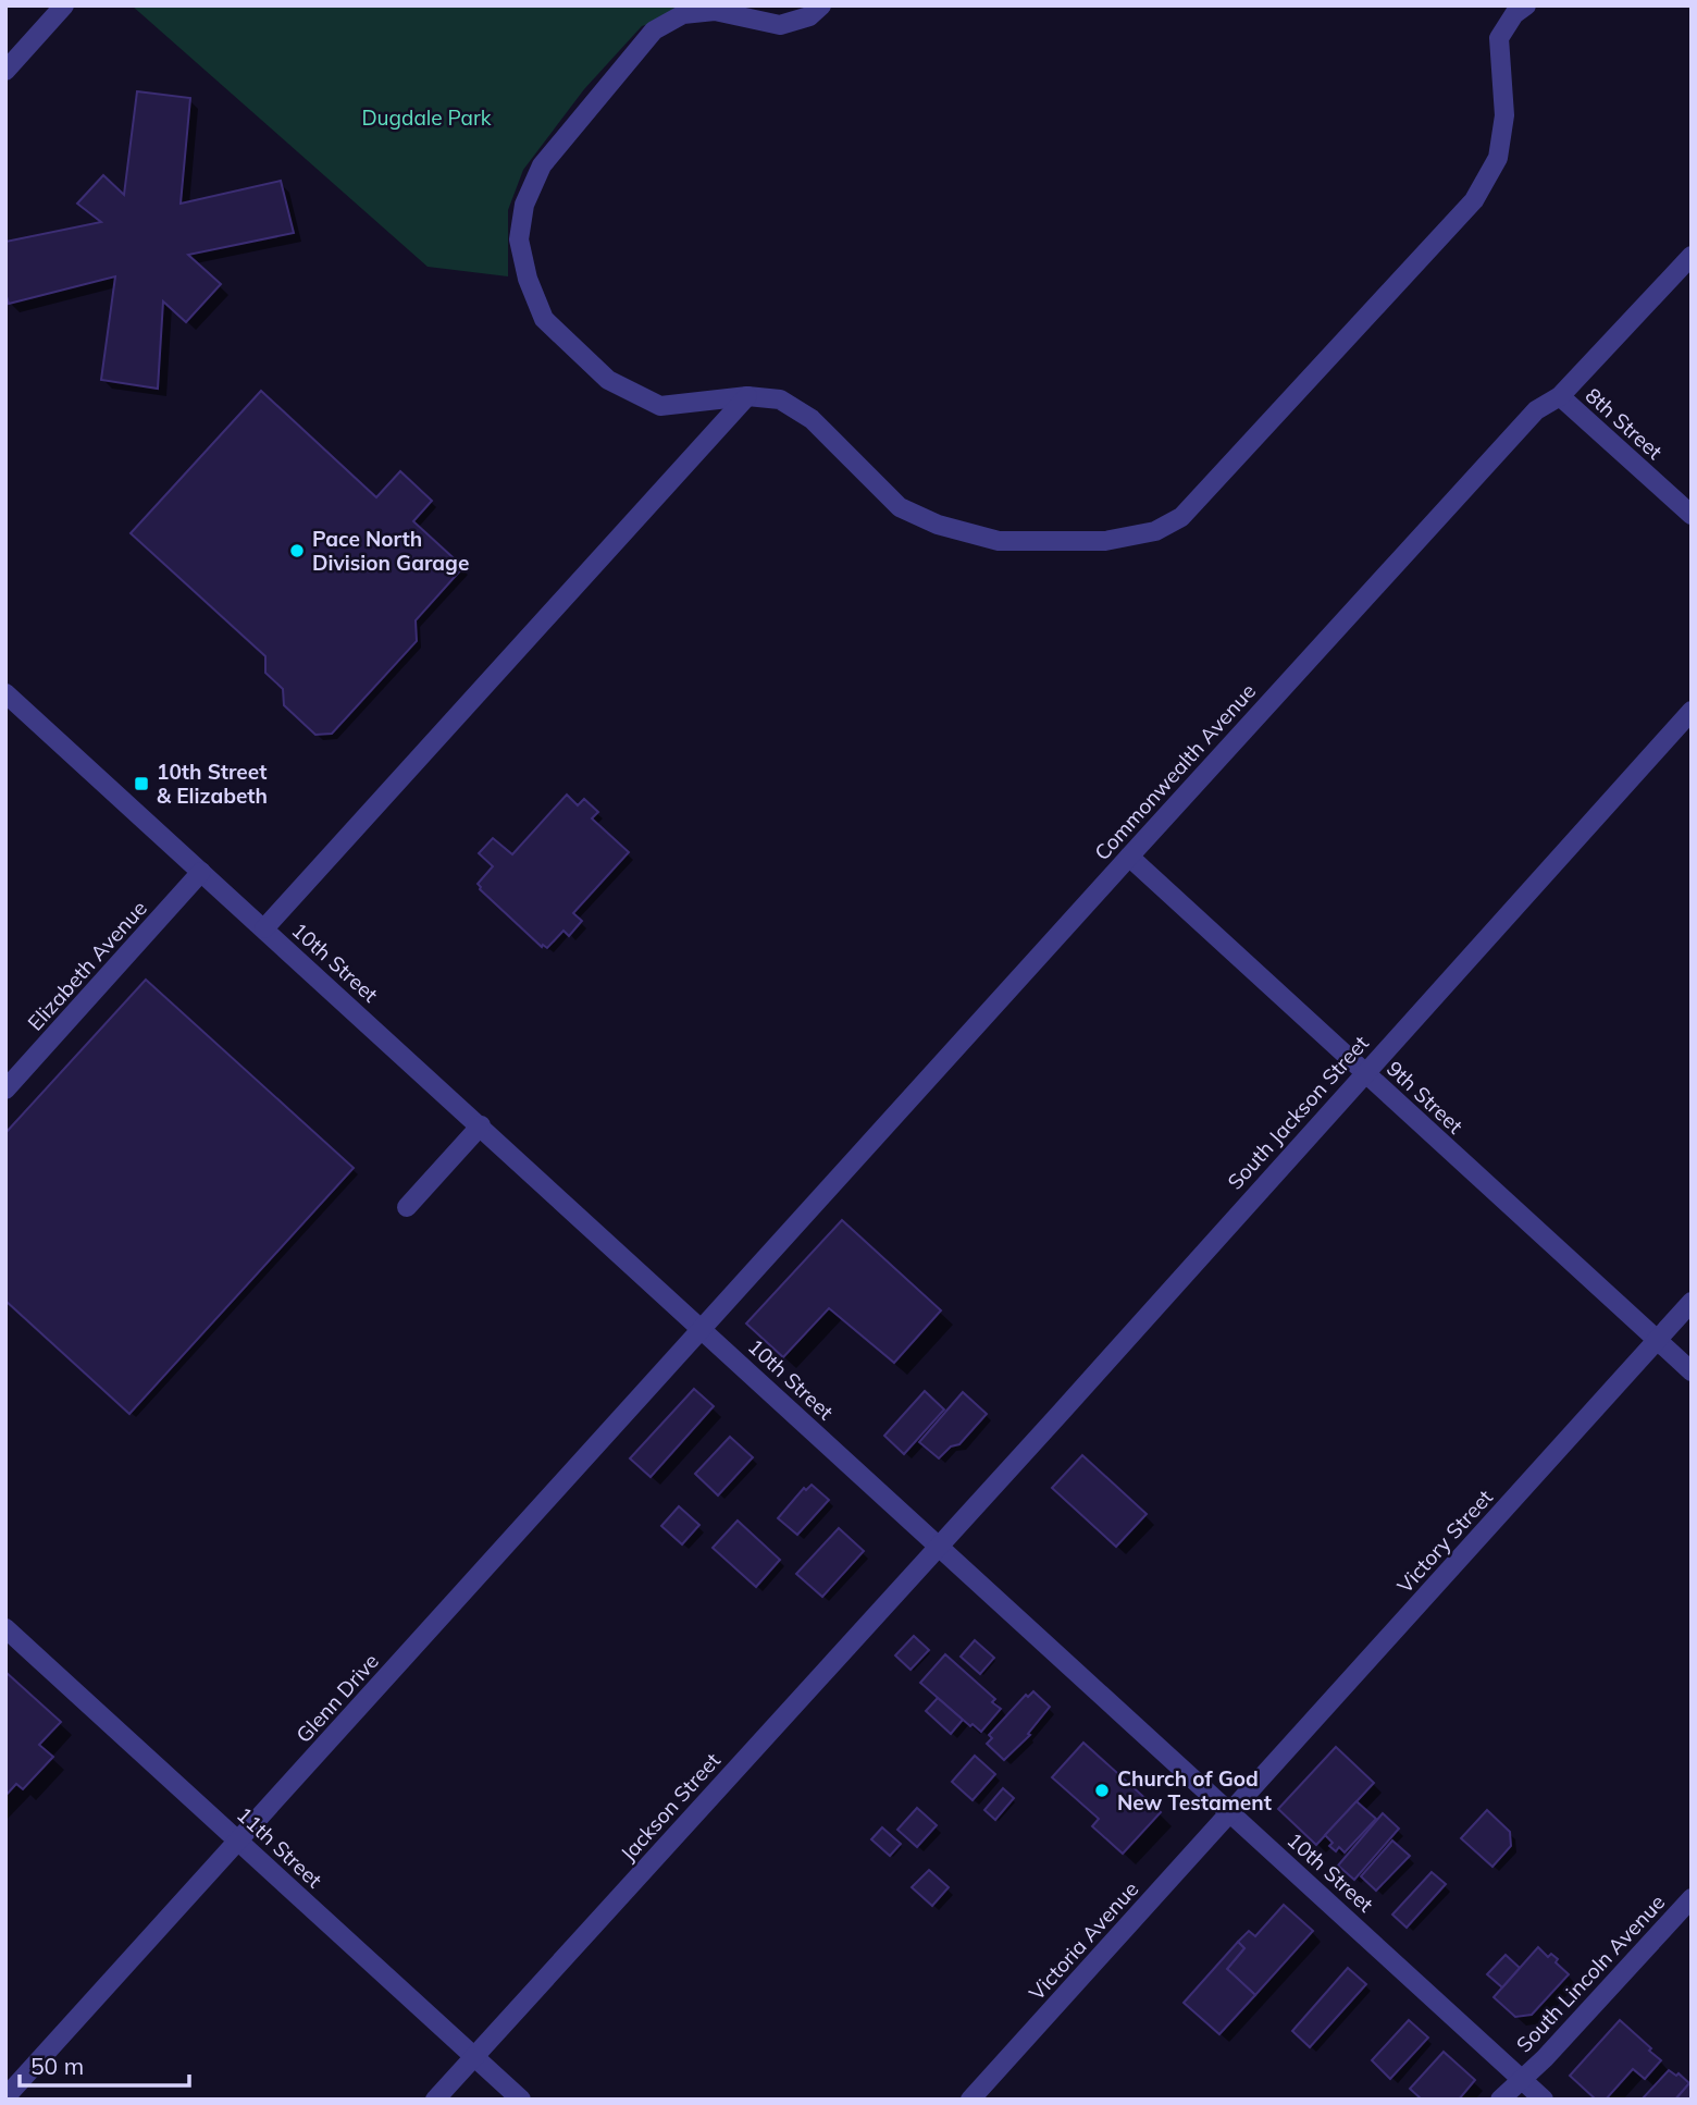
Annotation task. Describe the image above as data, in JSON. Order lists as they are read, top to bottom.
{
  "streets": {
    "street": [
      "8th Street",
      "Commonwealth Avenue",
      "10th Street",
      "Elizabeth Avenue",
      "9th Street",
      "South Jackson Street",
      "Victory Street",
      "Glenn Drive",
      "Jackson Street",
      "11th Street",
      "Victoria Avenue",
      "South Lincoln Avenue"
    ]
  },
  "crossings": [
    ["8th Street", "Commonwealth Avenue"],
    ["Commonwealth Avenue", "10th Street"],
    ["Commonwealth Avenue", "9th Street"],
    ["Commonwealth Avenue", "Glenn Drive"],
    ["10th Street", "Elizabeth Avenue"],
    ["10th Street", "South Jackson Street"],
    ["10th Street", "Victory Street"],
    ["10th Street", "Glenn Drive"],
    ["10th Street", "Jackson Street"],
    ["10th Street", "Victoria Avenue"],
    ["10th Street", "South Lincoln Avenue"],
    ["9th Street", "South Jackson Street"],
    ["9th Street", "Victory Street"],
    ["South Jackson Street", "Jackson Street"],
    ["Victory Street", "Victoria Avenue"],
    ["Glenn Drive", "11th Street"],
    ["Jackson Street", "11th Street"]
  ],
  "parks": ["Dugdale Park"],
  "places": {
    "other": ["Pace North Division Garage", "Church of God New Testament"],
    "transit": ["10th Street & Elizabeth"]
  },
  "scale_bar": "50 m"
}
